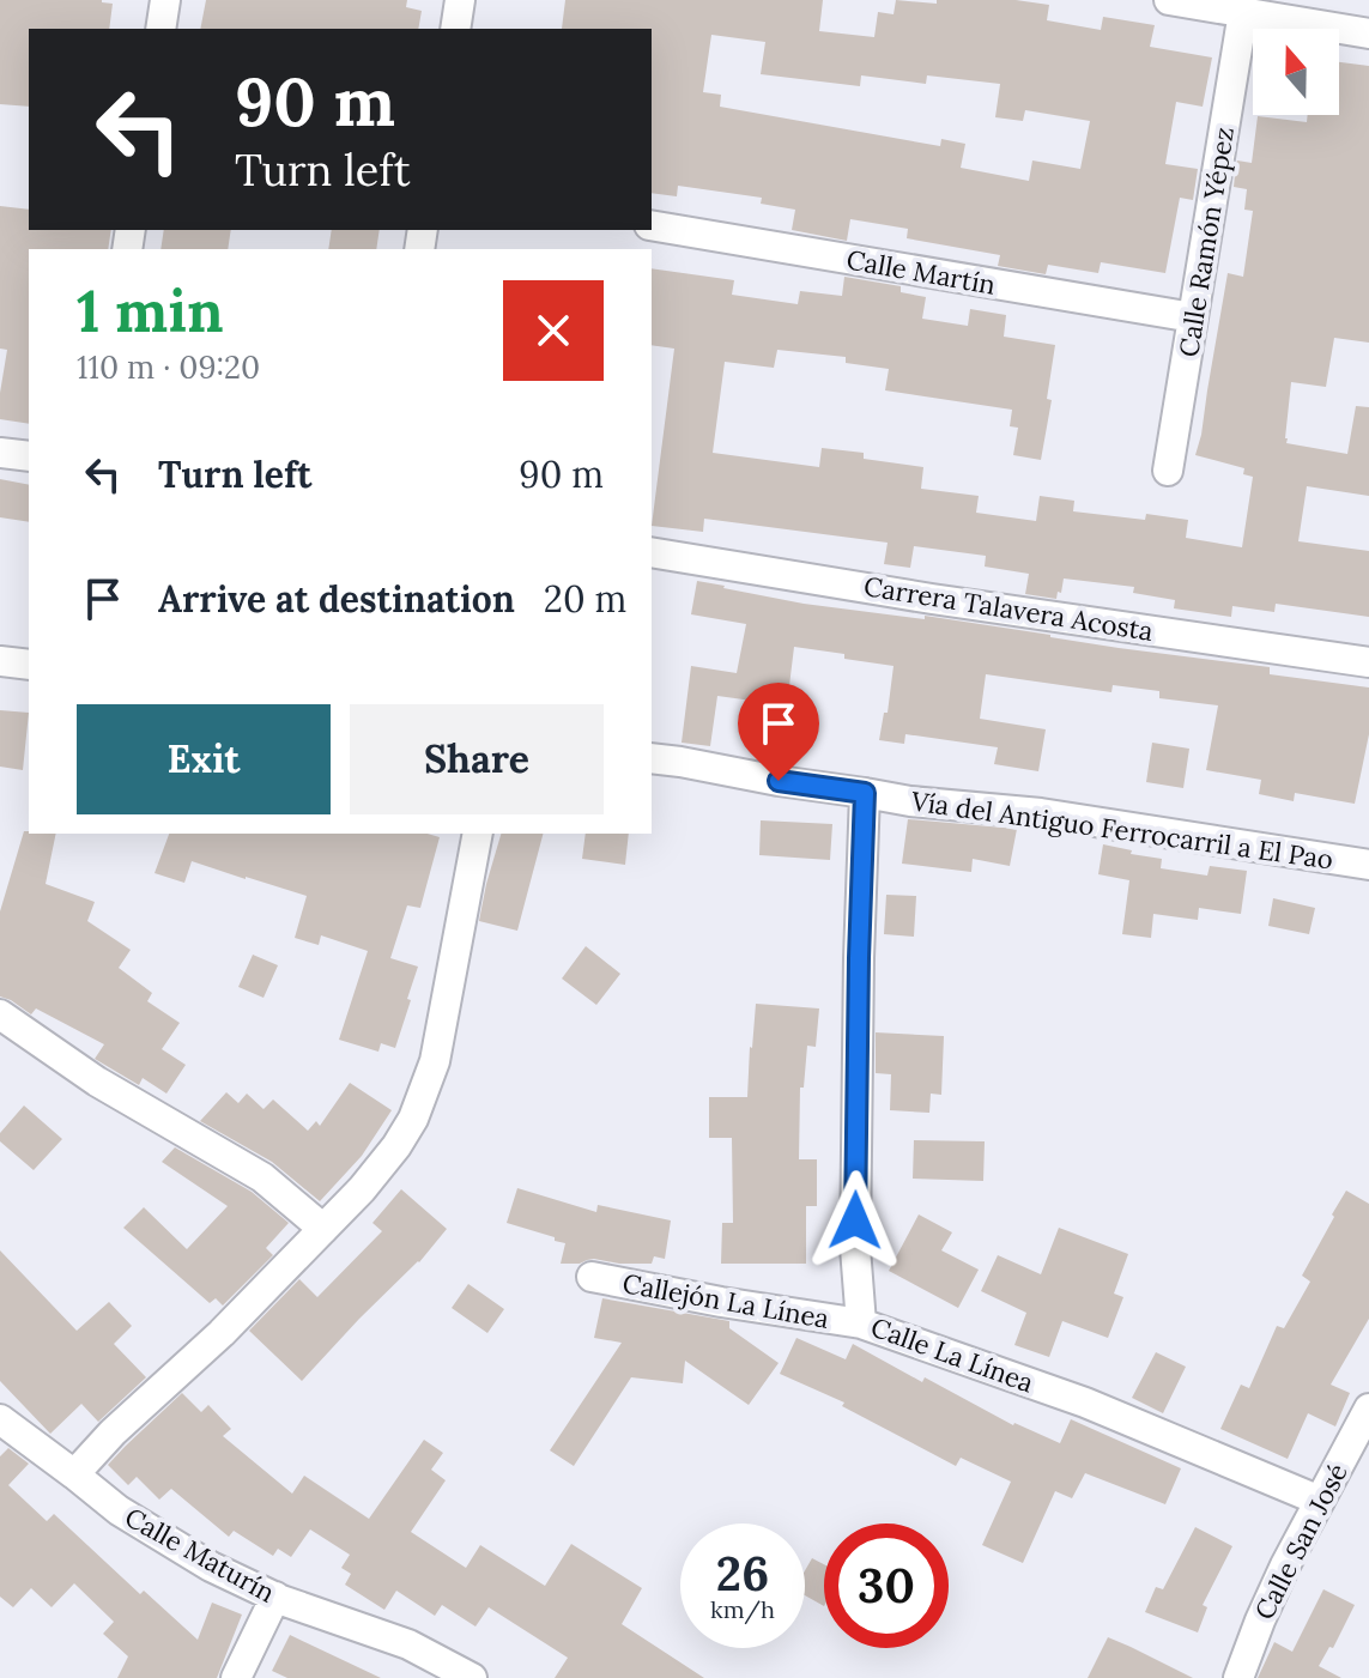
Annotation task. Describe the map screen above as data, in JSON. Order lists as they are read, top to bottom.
{
  "streets": {
    "street": [
      "Calle Ramón Yépez",
      "Calle Martín",
      "Carrera Talavera Acosta",
      "Vía del Antiguo Ferrocarril a El Pao",
      "Callejón La Línea",
      "Calle La Línea",
      "Calle San José",
      "Calle Maturín"
    ]
  },
  "crossings": [
    ["Calle Ramón Yépez", "Calle Martín"],
    ["Vía del Antiguo Ferrocarril a El Pao", "Calle La Línea"],
    ["Callejón La Línea", "Calle La Línea"],
    ["Calle La Línea", "Calle San José"]
  ],
  "north": "top",
  "page": {
    "turn": ["90 m", "Turn left"],
    "heading": ["1 min", "110 m · 09:20"],
    "list": [
      {
        "name": "Turn left",
        "value": "90 m"
      },
      {
        "name": "Arrive at destination",
        "value": "20 m"
      }
    ],
    "buttons": ["Exit", "Share"],
    "speed": "26 km/h",
    "limit": "30"
  }
}
